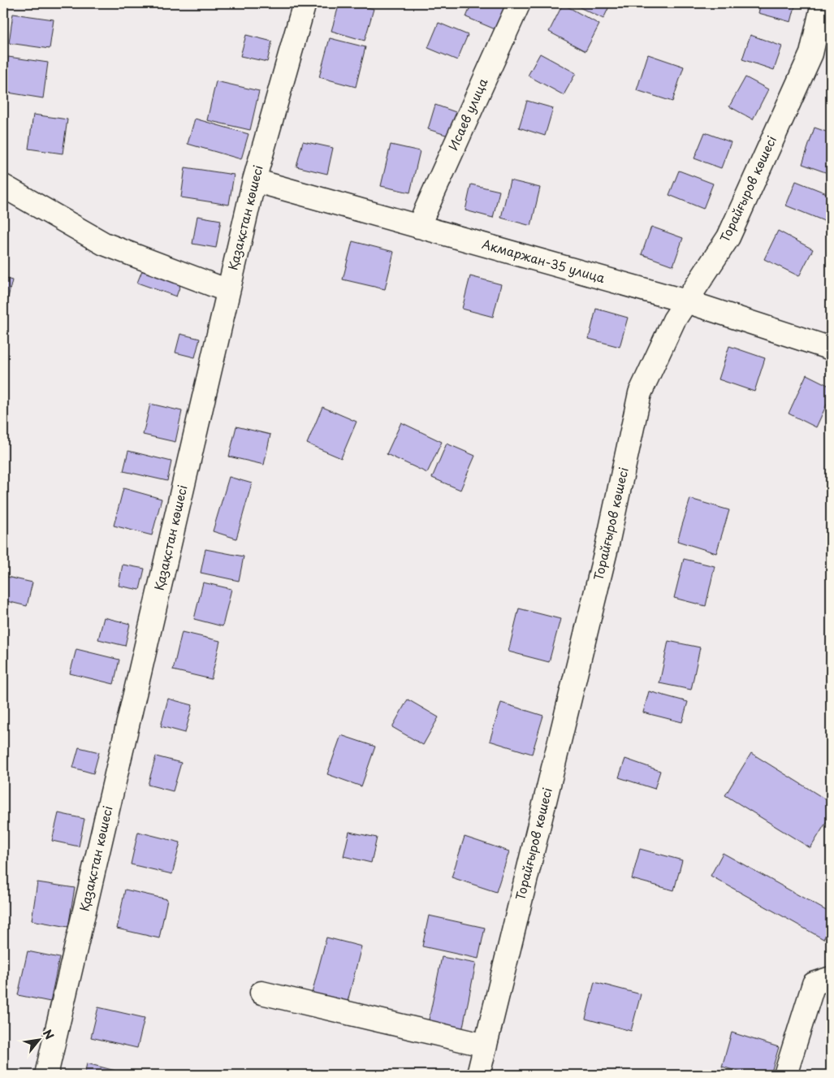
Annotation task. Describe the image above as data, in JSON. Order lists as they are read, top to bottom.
{
  "streets": {
    "street": [
      "Исаев улица",
      "Торайғыров көшесі",
      "Қазақстан көшесі",
      "Акмаржан-35 улица"
    ]
  },
  "crossings": [
    ["Исаев улица", "Акмаржан-35 улица"],
    ["Торайғыров көшесі", "Акмаржан-35 улица"],
    ["Қазақстан көшесі", "Акмаржан-35 улица"]
  ],
  "north": "top right"
}
